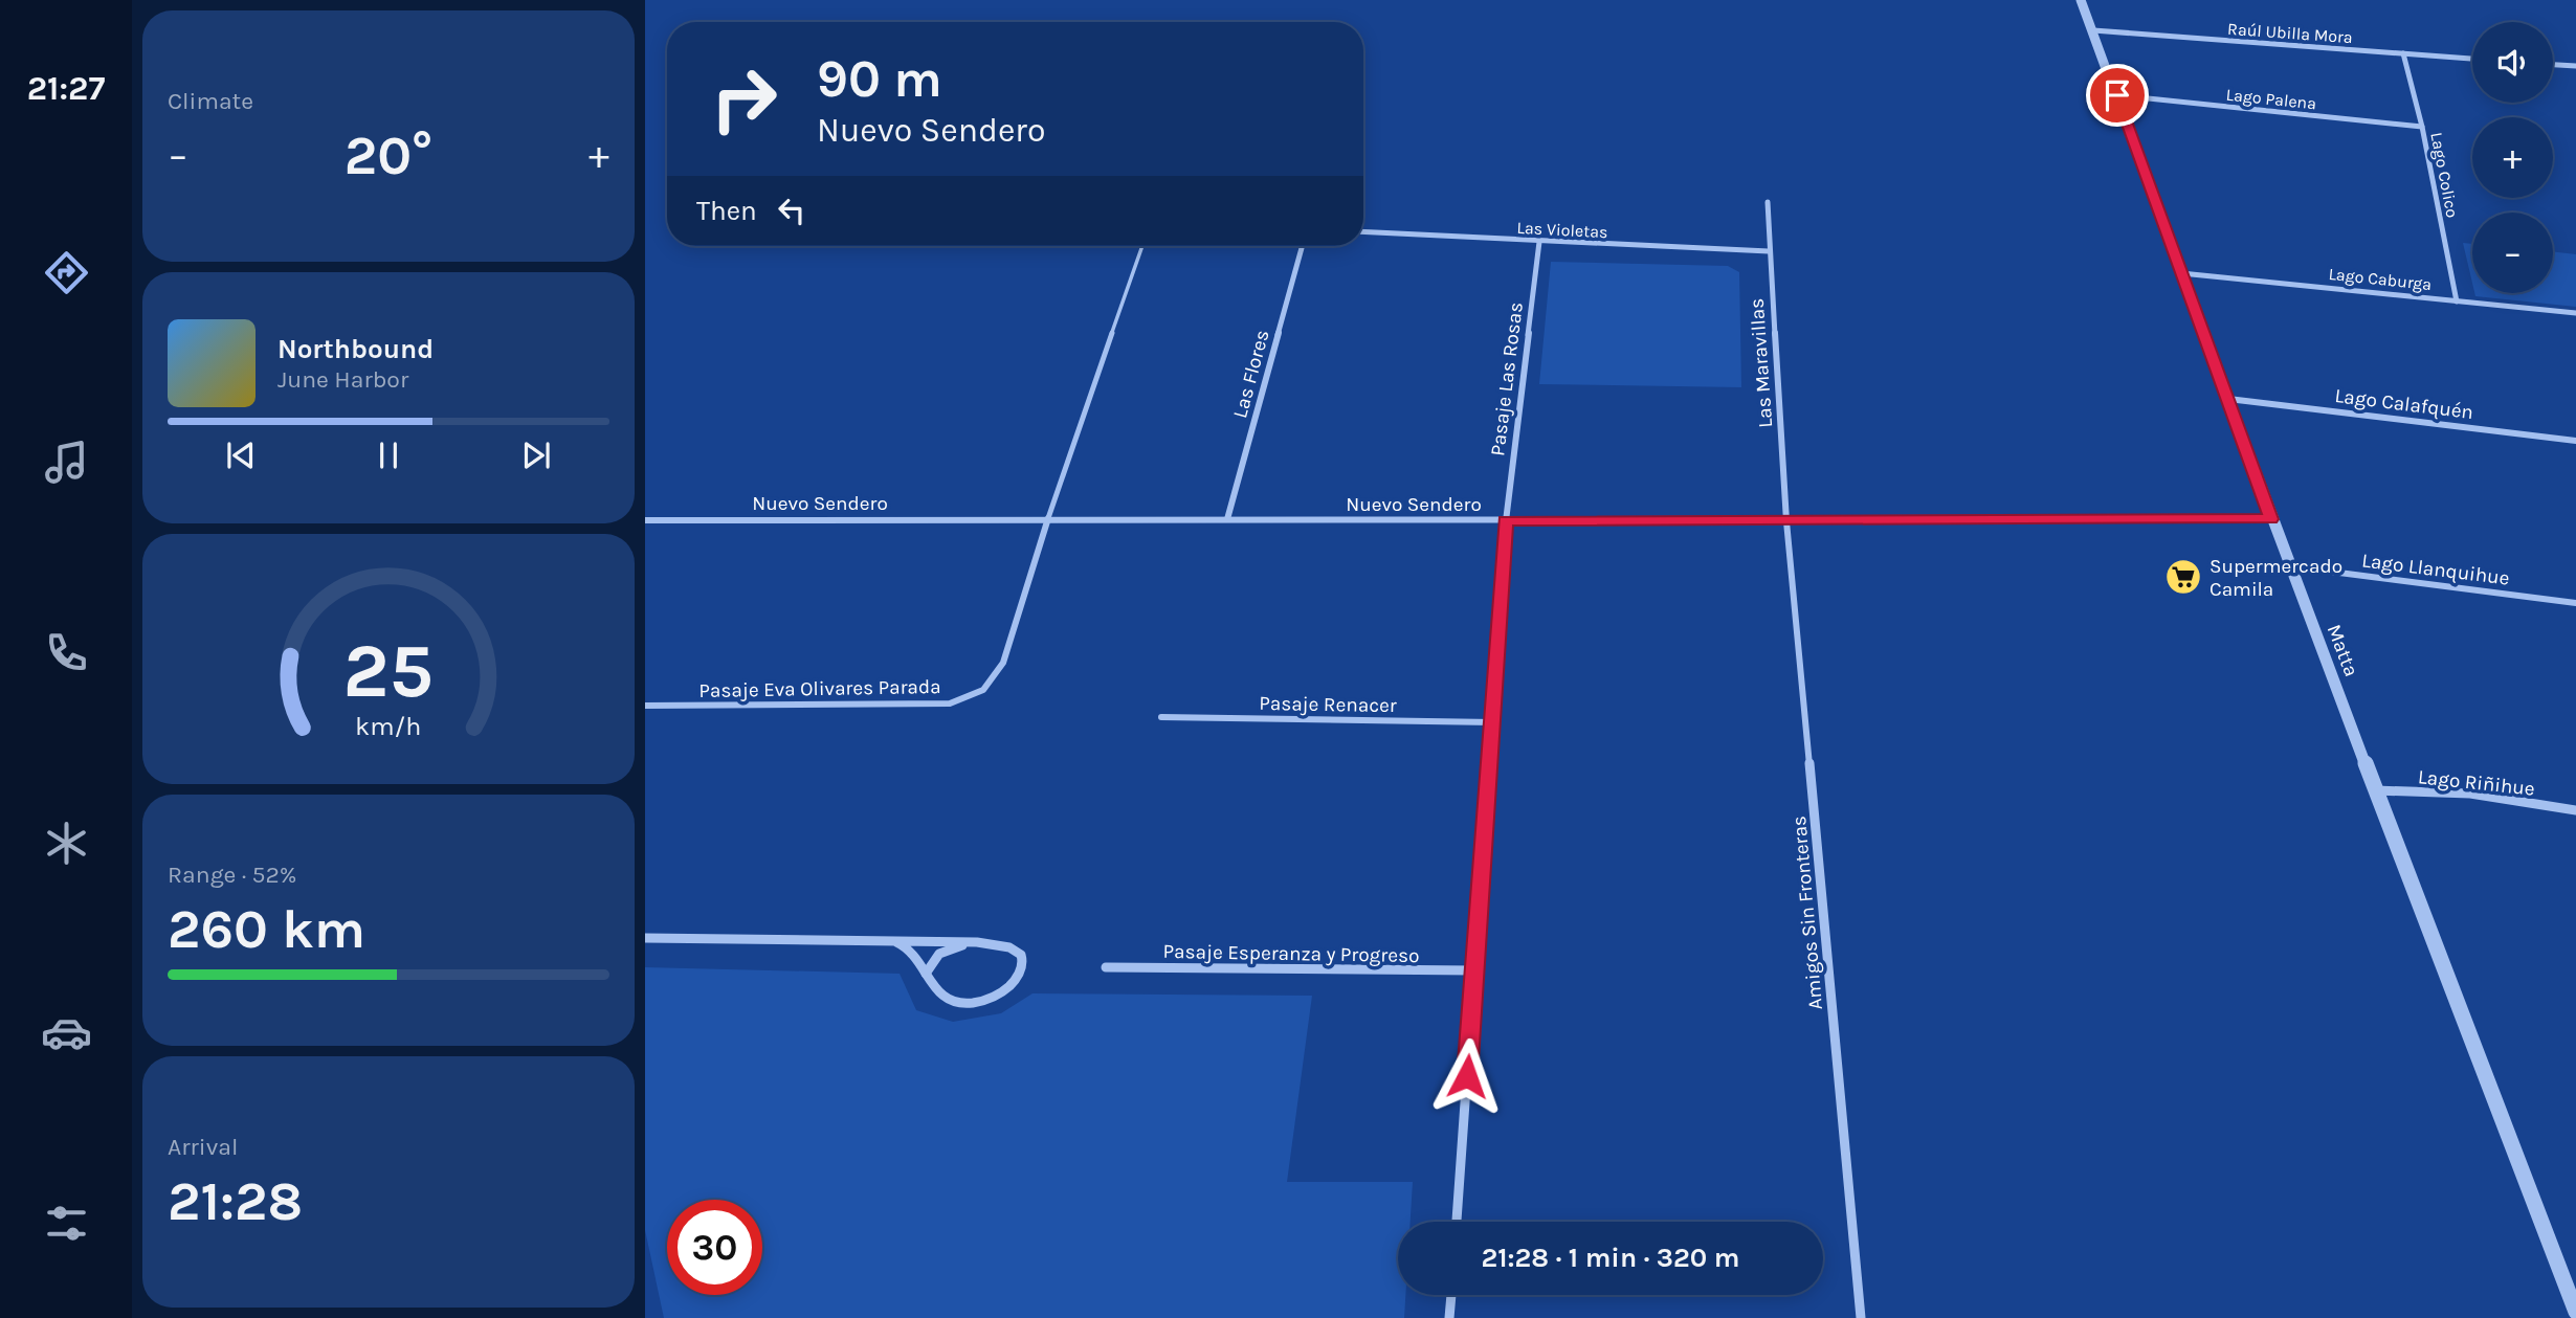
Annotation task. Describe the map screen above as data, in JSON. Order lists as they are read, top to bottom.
{
  "streets": {
    "street": [
      "Raúl Ubilla Mora",
      "Lago Palena",
      "Lago Colico",
      "Las Violetas",
      "Lago Caburga",
      "Las Maravillas",
      "Las Flores",
      "Pasaje Las Rosas",
      "Lago Calafquén",
      "Nuevo Sendero",
      "Lago Llanquihue",
      "Matta",
      "Pasaje Eva Olivares Parada",
      "Pasaje Renacer",
      "Lago Riñihue",
      "Amigos Sin Fronteras",
      "Pasaje Esperanza y Progreso"
    ]
  },
  "crossings": [
    ["Raúl Ubilla Mora", "Lago Colico"],
    ["Raúl Ubilla Mora", "Matta"],
    ["Lago Palena", "Lago Colico"],
    ["Lago Palena", "Matta"],
    ["Lago Colico", "Lago Caburga"],
    ["Las Violetas", "Las Maravillas"],
    ["Las Violetas", "Pasaje Las Rosas"],
    ["Lago Caburga", "Matta"],
    ["Las Maravillas", "Nuevo Sendero"],
    ["Las Maravillas", "Amigos Sin Fronteras"],
    ["Las Flores", "Nuevo Sendero"],
    ["Pasaje Las Rosas", "Nuevo Sendero"],
    ["Pasaje Las Rosas", "Pasaje Renacer"],
    ["Pasaje Las Rosas", "Pasaje Esperanza y Progreso"],
    ["Lago Calafquén", "Matta"],
    ["Nuevo Sendero", "Matta"],
    ["Nuevo Sendero", "Pasaje Eva Olivares Parada"],
    ["Nuevo Sendero", "Amigos Sin Fronteras"],
    ["Lago Llanquihue", "Matta"],
    ["Matta", "Lago Riñihue"]
  ],
  "places": {
    "supermarket": ["Supermercado Camila"]
  },
  "page": {
    "tabs": "21:27",
    "tile": [
      "Climate",
      ["Range · 52%", "260 km"],
      ["Arrival", "21:28"]
    ],
    "map_buttons": ["+", "−"],
    "turn": ["90 m", "Nuevo Sendero"],
    "heat": ["−", "20°", "+"],
    "then": "Then",
    "song": ["Northbound", "June Harbor"],
    "limit": "30",
    "trip": "21:28 · 1 min · 320 m",
    "gauge": ["25", "km/h"]
  }
}
